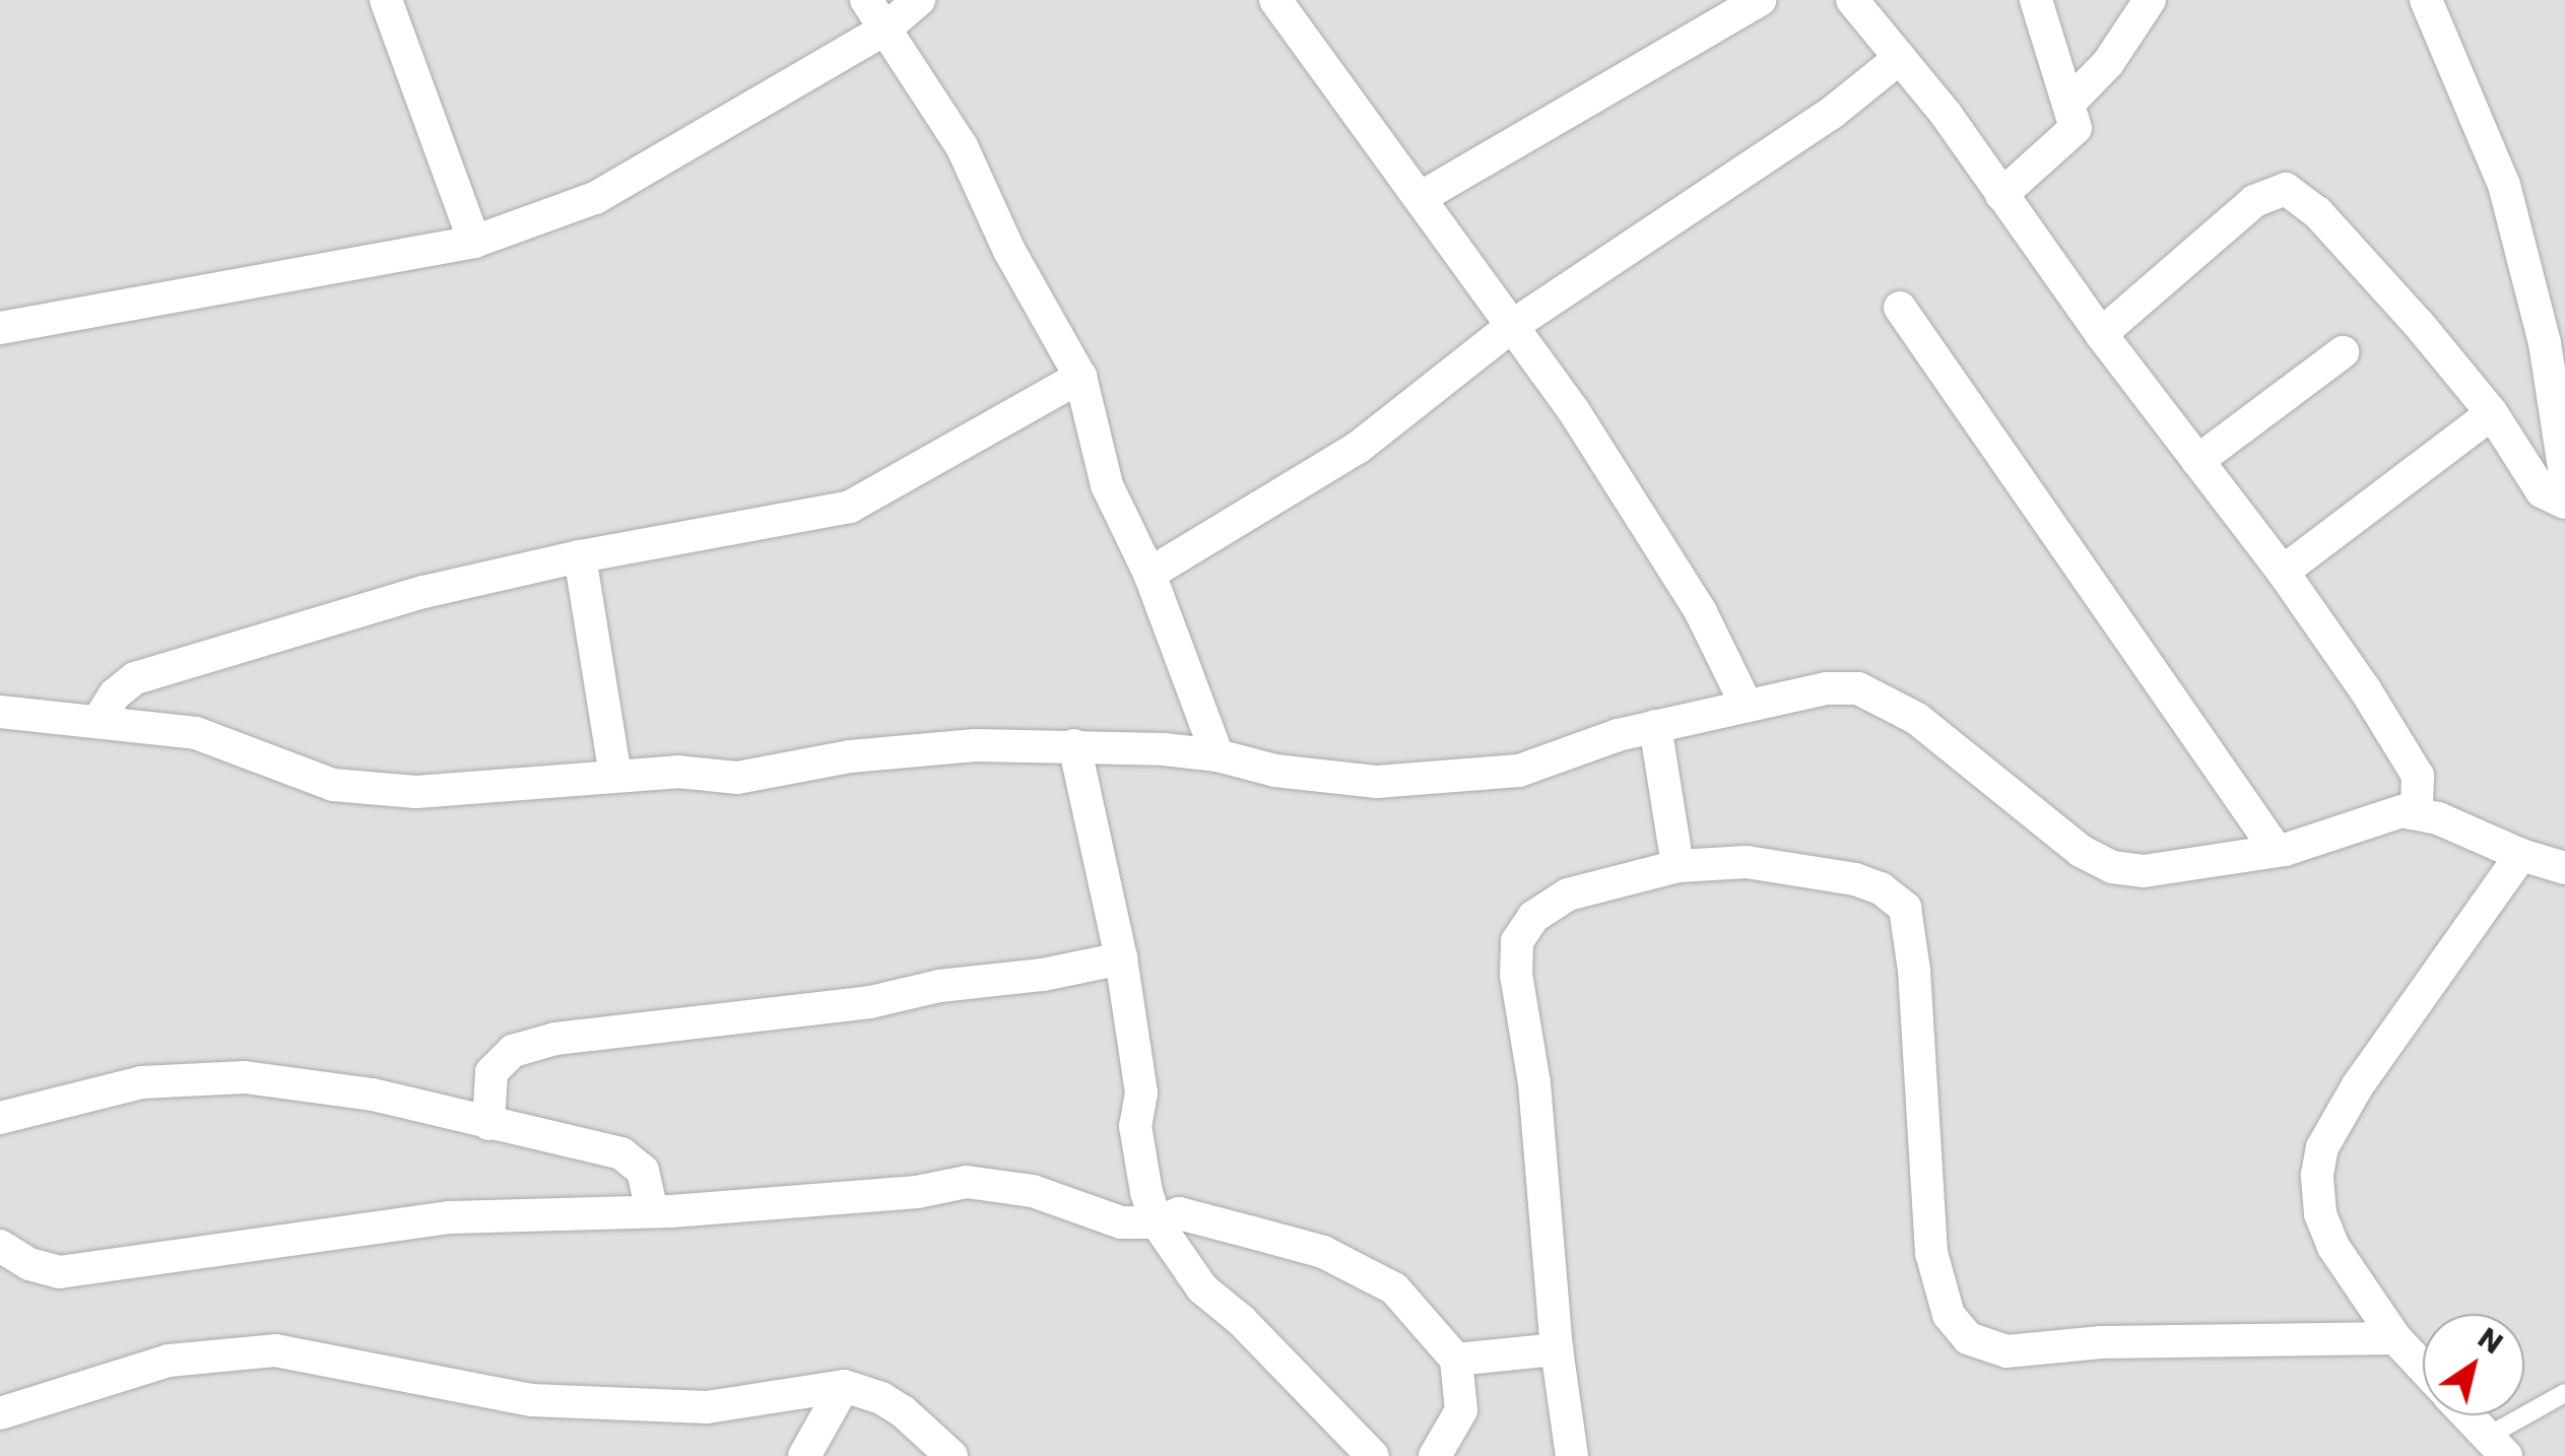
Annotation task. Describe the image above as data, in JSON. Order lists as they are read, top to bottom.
{
  "north": "top right"
}
